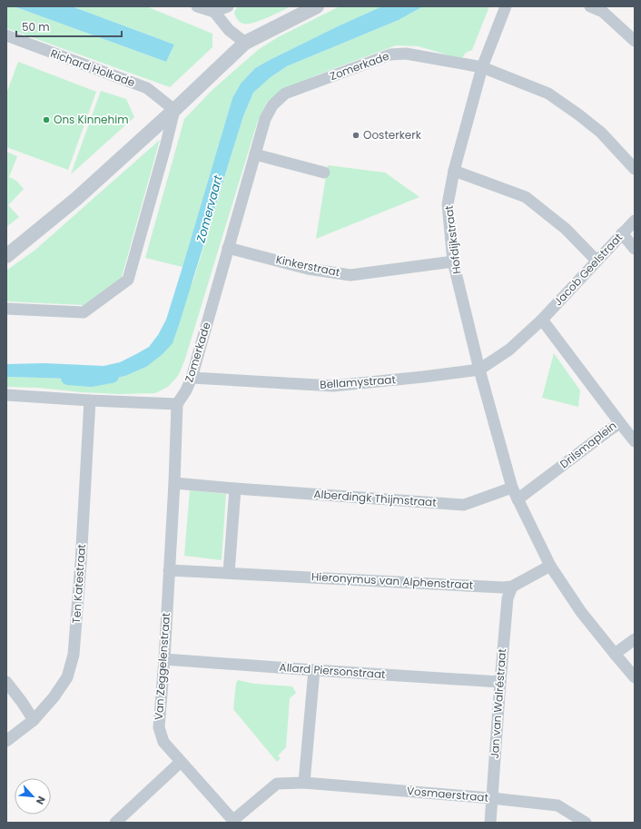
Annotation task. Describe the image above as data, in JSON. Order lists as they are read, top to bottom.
{
  "streets": {
    "street": [
      "Zomerkade",
      "Richard Holkade",
      "Hofdijkstraat",
      "Kinkerstraat",
      "Jacob Geelstraat",
      "Bellamystraat",
      "Drilsmaplein",
      "Alberdingk Thijmstraat",
      "Hieronymus van Alphenstraat",
      "Ten Katestraat",
      "Van Zeggelenstraat",
      "Allard Piersonstraat",
      "Jan van Walréstraat",
      "Vosmaerstraat"
    ]
  },
  "crossings": [
    ["Zomerkade", "Hofdijkstraat"],
    ["Zomerkade", "Kinkerstraat"],
    ["Zomerkade", "Bellamystraat"],
    ["Zomerkade", "Van Zeggelenstraat"],
    ["Hofdijkstraat", "Kinkerstraat"],
    ["Hofdijkstraat", "Bellamystraat"],
    ["Jacob Geelstraat", "Drilsmaplein"],
    ["Hieronymus van Alphenstraat", "Jan van Walréstraat"],
    ["Van Zeggelenstraat", "Allard Piersonstraat"],
    ["Van Zeggelenstraat", "Vosmaerstraat"],
    ["Allard Piersonstraat", "Jan van Walréstraat"],
    ["Jan van Walréstraat", "Vosmaerstraat"]
  ],
  "water": ["Zomervaart"],
  "places": ["Ons Kinnehim", "Oosterkerk"],
  "scale_bar": "50 m",
  "north": "bottom right"
}
